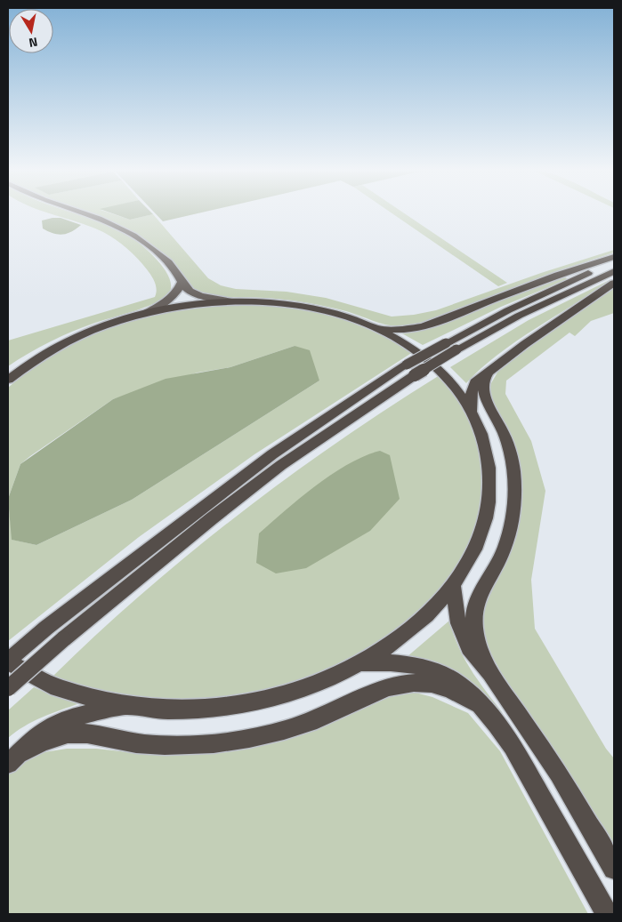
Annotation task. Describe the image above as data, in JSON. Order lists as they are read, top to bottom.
{
  "north": "bottom"
}
